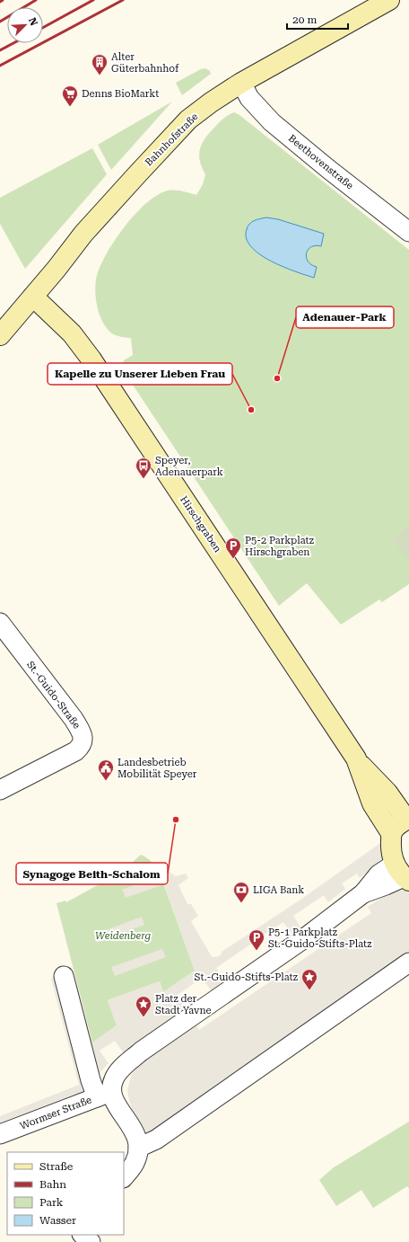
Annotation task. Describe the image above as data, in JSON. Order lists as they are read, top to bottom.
{
  "streets": {
    "street": [
      "Bahnhofstraße",
      "Beethovenstraße",
      "Hirschgraben",
      "St.-Guido-Straße",
      "Wormser Straße"
    ]
  },
  "crossings": [
    ["Bahnhofstraße", "Beethovenstraße"],
    ["Bahnhofstraße", "Hirschgraben"]
  ],
  "parks": ["Weidenberg"],
  "places": {
    "building": ["Alter Güterbahnhof"],
    "supermarket": ["Denns BioMarkt"],
    "other": ["Adenauer-Park", "Kapelle zu Unserer Lieben Frau", "Synagoge Beith-Schalom"],
    "bus stop": ["Speyer, Adenauerpark"],
    "parking": ["P5-2 Parkplatz Hirschgraben", "P5-1 Parkplatz St.-Guido-Stifts-Platz"],
    "public building": ["Landesbetrieb Mobilität Speyer"],
    "bank": ["LIGA Bank"],
    "place": ["St.-Guido-Stifts-Platz", "Platz der Stadt Yavne"]
  },
  "legend": [
    "Straße",
    "Bahn",
    "Park",
    "Wasser"
  ],
  "scale_bar": "20 m",
  "north": "top right"
}
